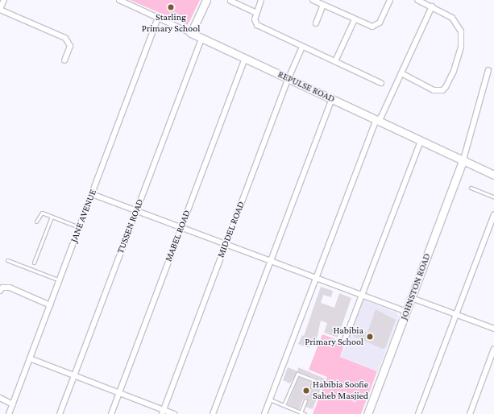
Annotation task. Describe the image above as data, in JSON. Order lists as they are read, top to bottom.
{
  "streets": {
    "street": [
      "REPULSE ROAD",
      "JANE AVENUE",
      "TUSSEN ROAD",
      "MIDDEL ROAD",
      "MABEL ROAD",
      "JOHNSTON ROAD"
    ]
  },
  "crossings": [
    ["REPULSE ROAD", "JANE AVENUE"],
    ["REPULSE ROAD", "TUSSEN ROAD"],
    ["REPULSE ROAD", "MIDDEL ROAD"],
    ["REPULSE ROAD", "MABEL ROAD"],
    ["REPULSE ROAD", "JOHNSTON ROAD"]
  ],
  "places": ["Starling Primary School", "Habibia Primary School", "Habibia Soofie Saheb Masjied"]
}
